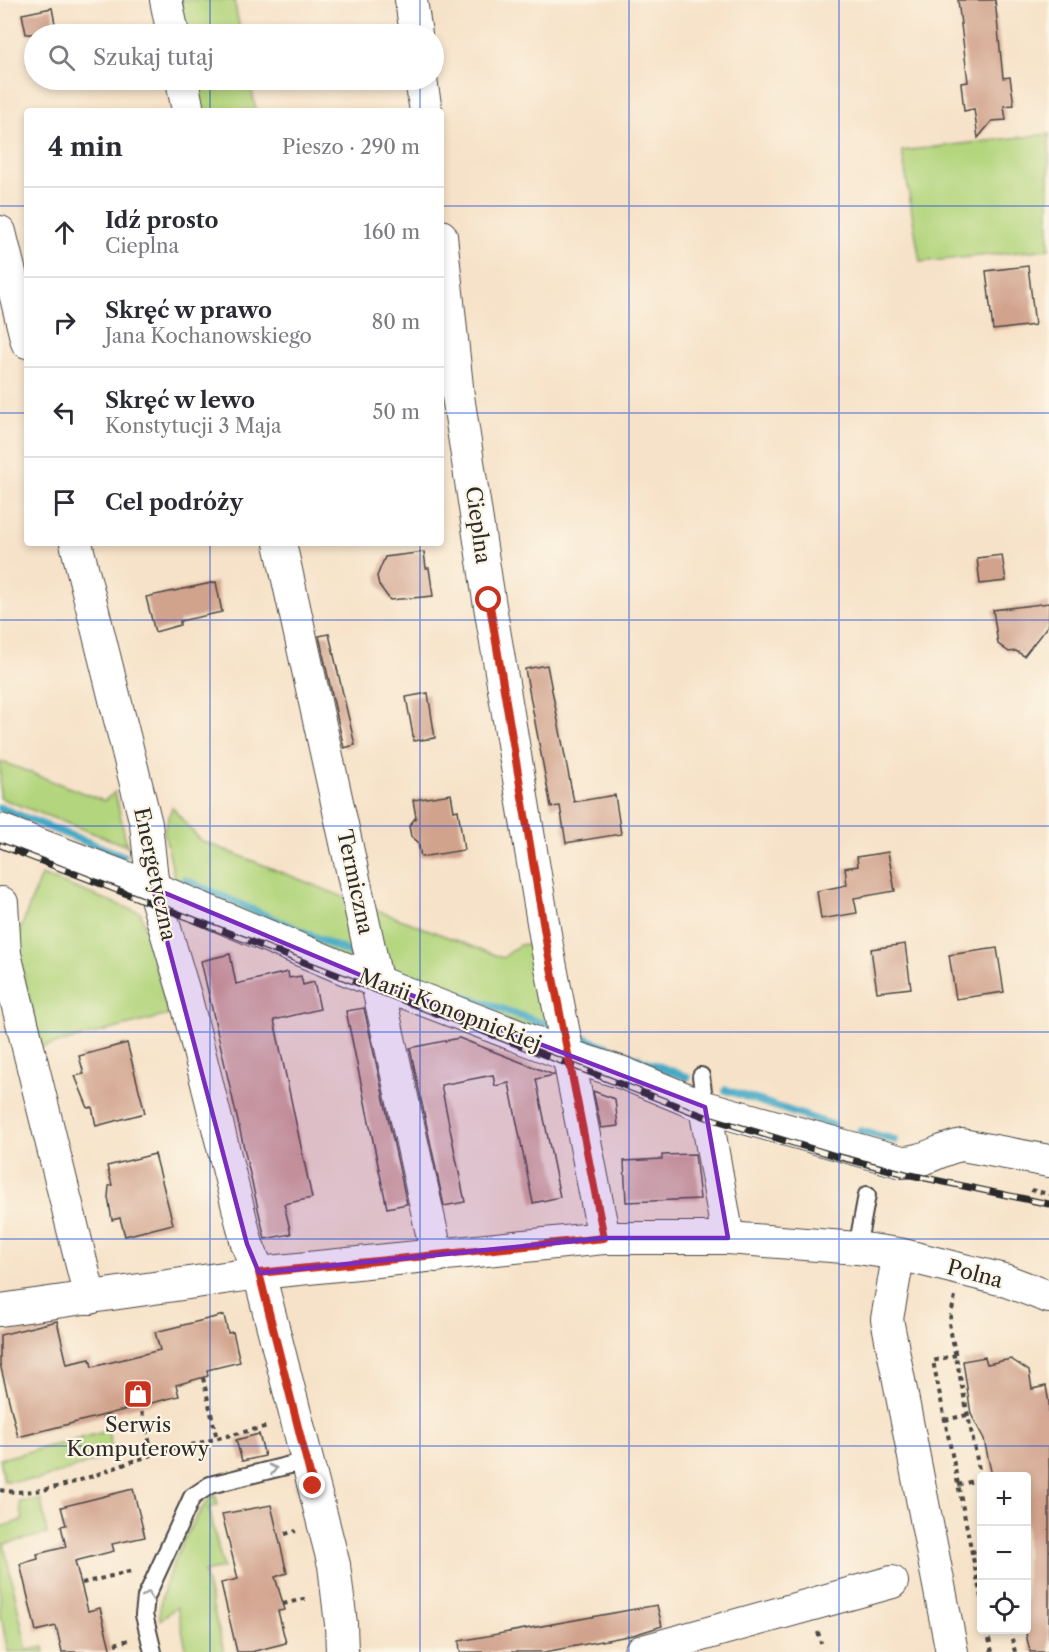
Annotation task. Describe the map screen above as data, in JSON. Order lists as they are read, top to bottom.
{
  "streets": {
    "street": [
      "Cieplna",
      "Energetyczna",
      "Termiczna",
      "Marii Konopnickiej",
      "Polna"
    ]
  },
  "crossings": [
    ["Cieplna", "Marii Konopnickiej"],
    ["Cieplna", "Polna"],
    ["Energetyczna", "Marii Konopnickiej"],
    ["Energetyczna", "Polna"],
    ["Termiczna", "Marii Konopnickiej"],
    ["Termiczna", "Polna"]
  ],
  "places": {
    "shop": ["Serwis Komputerowy"]
  },
  "page": {
    "search": "Szukaj tutaj",
    "heading": ["4 min", "Pieszo · 290 m"],
    "list": [
      ["Idź prosto", "Cieplna", "160 m"],
      ["Skręć w prawo", "Jana Kochanowskiego", "80 m"],
      ["Skręć w lewo", "Konstytucji 3 Maja", "50 m"],
      "Cel podróży"
    ],
    "map_buttons": ["+", "−"]
  }
}
